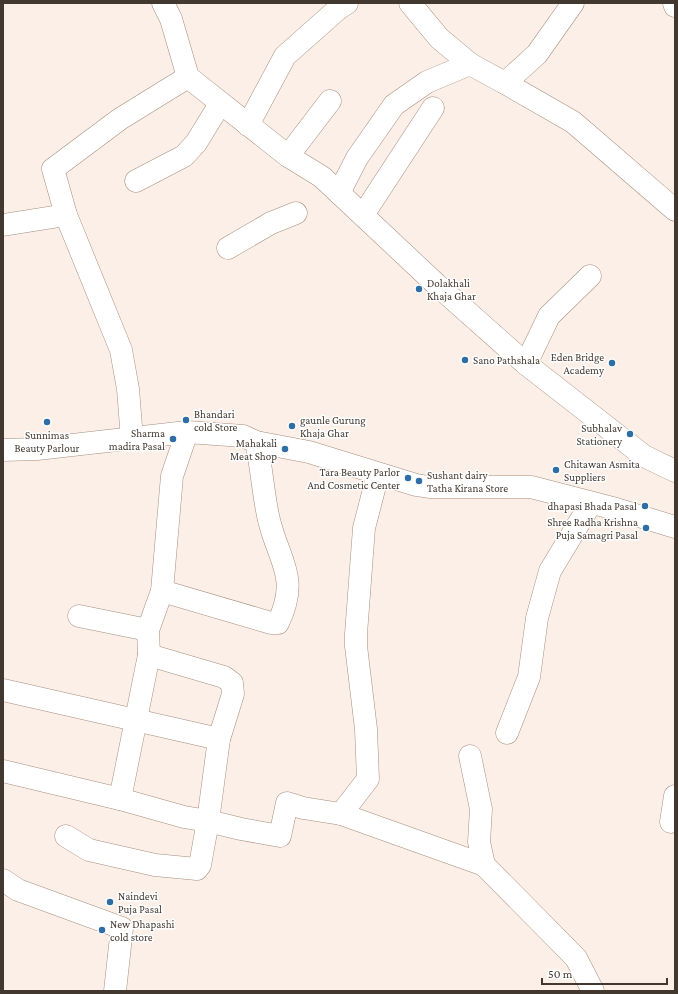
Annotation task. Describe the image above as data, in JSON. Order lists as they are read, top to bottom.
{
  "places": [
    "Dolakhali Khaja Ghar",
    "Sano Pathshala",
    "Eden Bridge Academy",
    "Bhandari cold Store",
    "Sunnimas Beauty Parlour",
    "gaunle Gurung Khaja Ghar",
    "Subhalav Stationery",
    "Sharma madira Pasal",
    "Mahakali Meat Shop",
    "Chitawan Asmita Suppliers",
    "Tara Beauty Parlor And Cosmetic Center",
    "Sushant dairy Tatha Kirana Store",
    "dhapasi Bhada Pasal",
    "Shree Radha Krishna Puja Samagri Pasal",
    "Naindevi Puja Pasal",
    "New Dhapashi cold store"
  ],
  "scale_bar": "50 m"
}
